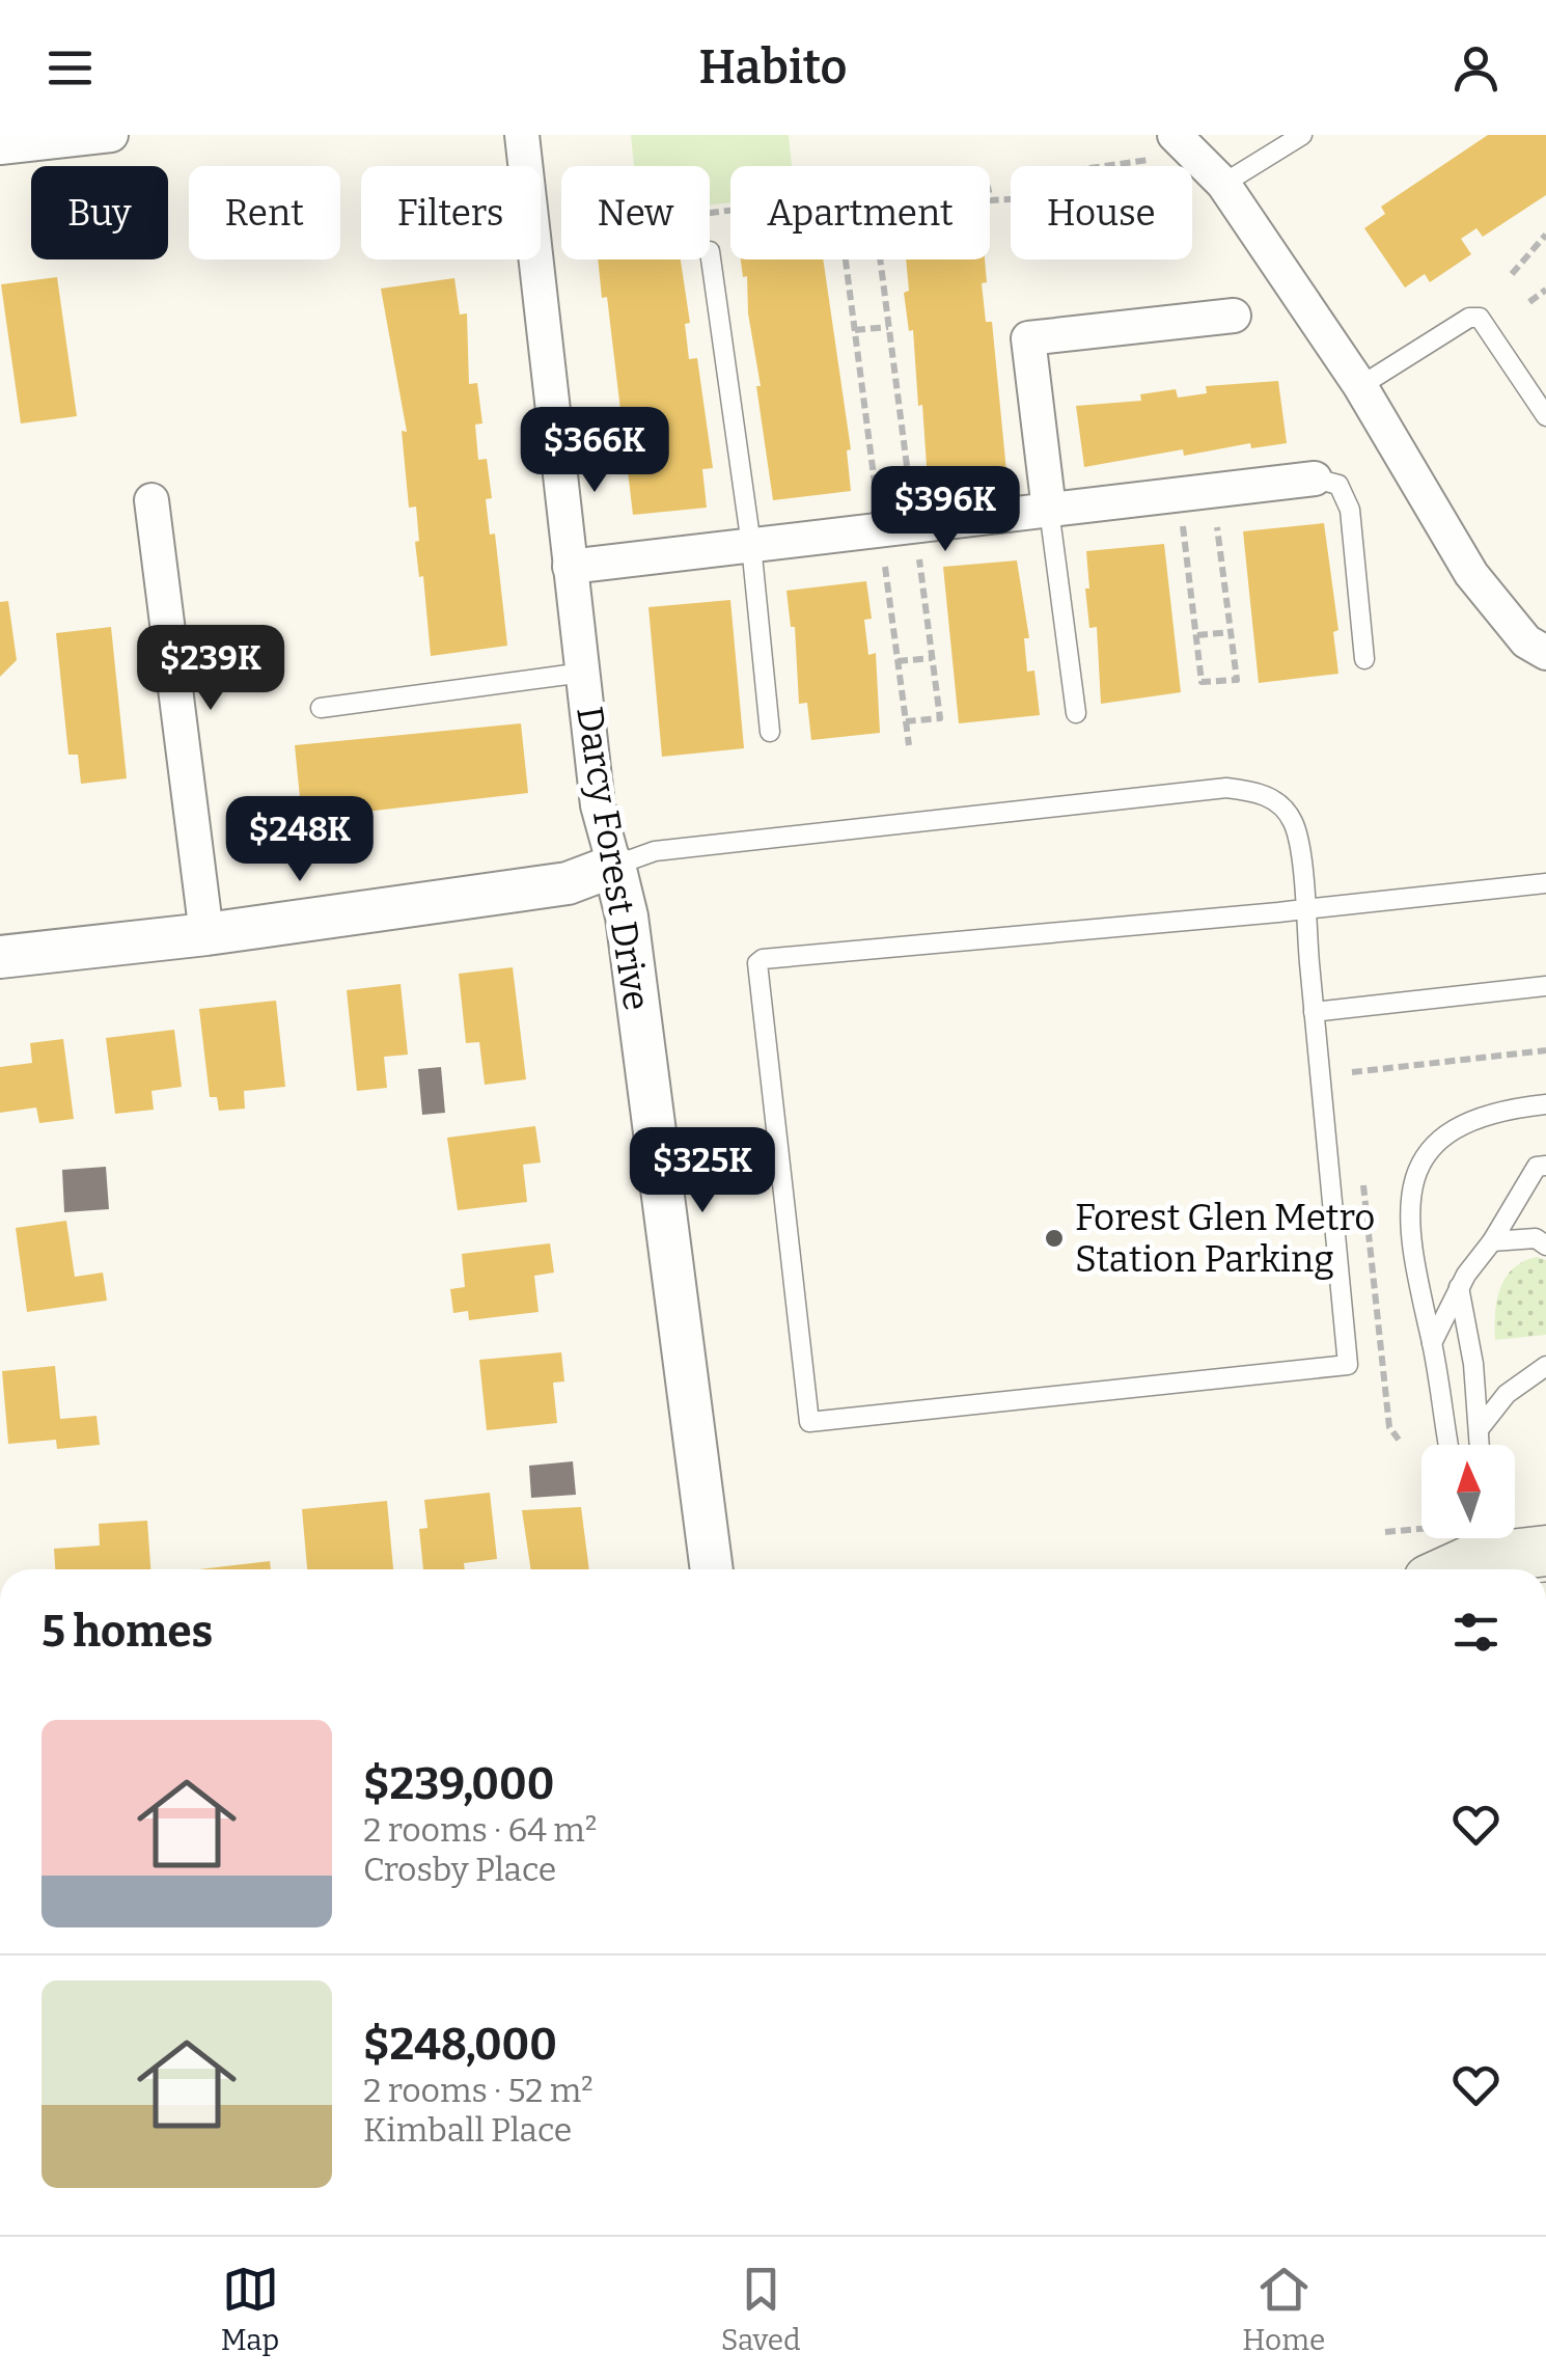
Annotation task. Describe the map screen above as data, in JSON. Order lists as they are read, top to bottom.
{
  "streets": {
    "street": ["Darcy Forest Drive"]
  },
  "places": ["Forest Glen Metro Station Parking"],
  "north": "top",
  "page": {
    "header": "Habito",
    "chip": [
      "Buy",
      "Rent",
      "Filters",
      "New",
      "Apartment",
      "House"
    ],
    "price": [
      "$366K",
      "$396K",
      "$239K",
      "$248K",
      "$325K"
    ],
    "heading": "5 homes",
    "list": [
      {
        "name": "$239,000",
        "note": "2 rooms · 64 m² · Crosby Place"
      },
      {
        "name": "$248,000",
        "note": "2 rooms · 52 m² · Kimball Place"
      }
    ],
    "tabs": ["Map", "Saved", "Home"]
  }
}
